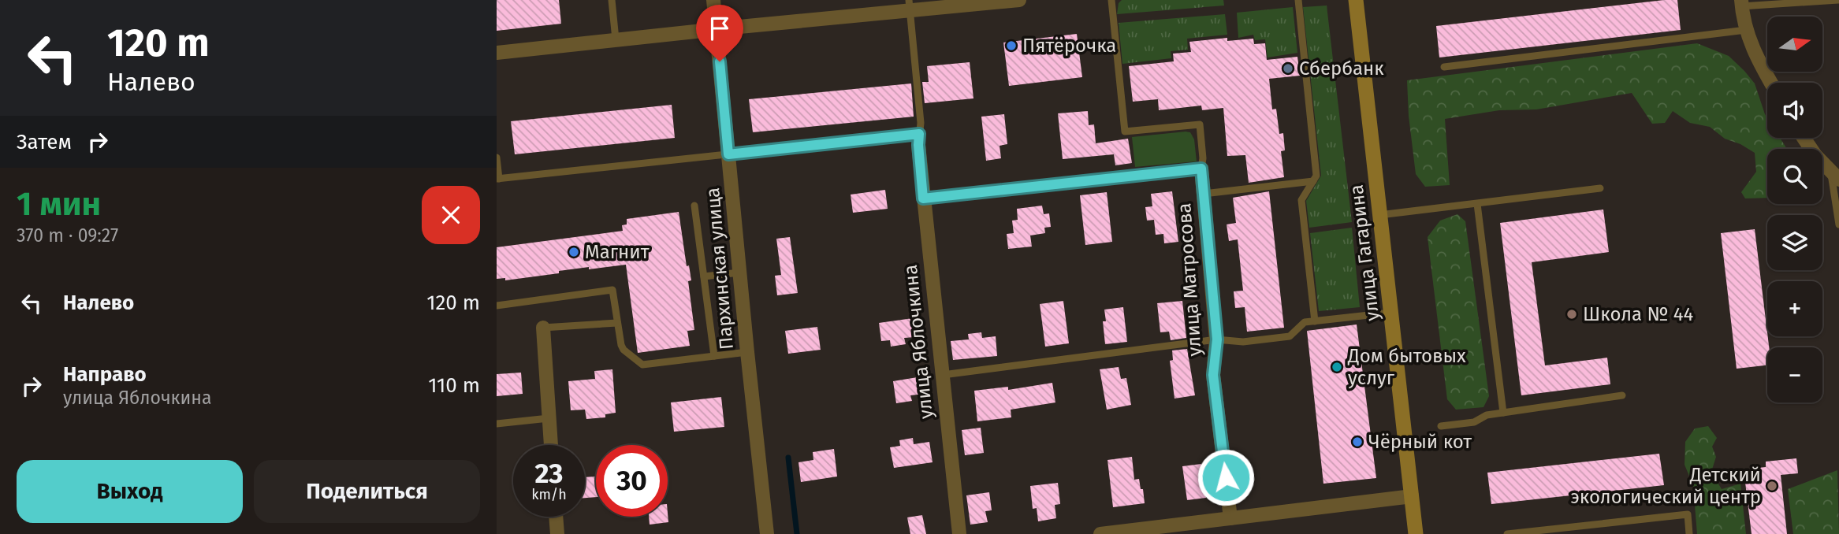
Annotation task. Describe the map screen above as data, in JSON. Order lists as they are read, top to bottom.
{
  "streets": {
    "main road": ["улица Гагарина"],
    "street": ["Пархинская улица", "улица Матросова", "улица Яблочкина"]
  },
  "places": [
    "Пятёрочка",
    "Сбербанк",
    "Магнит",
    "Школа № 44",
    "Дом бытовых услуг",
    "Чёрный кот",
    "Детский экологический центр"
  ],
  "north": "right",
  "page": {
    "turn": ["120 m", "Налево"],
    "map_buttons": ["+", "−"],
    "then": "Затем",
    "heading": ["1 мин", "370 m · 09:27"],
    "list": [
      {
        "name": "Налево",
        "value": "120 m"
      },
      {
        "name": "Направо",
        "note": "улица Яблочкина",
        "value": "110 m"
      }
    ],
    "speed": "23 km/h",
    "limit": "30",
    "buttons": ["Выход", "Поделиться"]
  }
}
